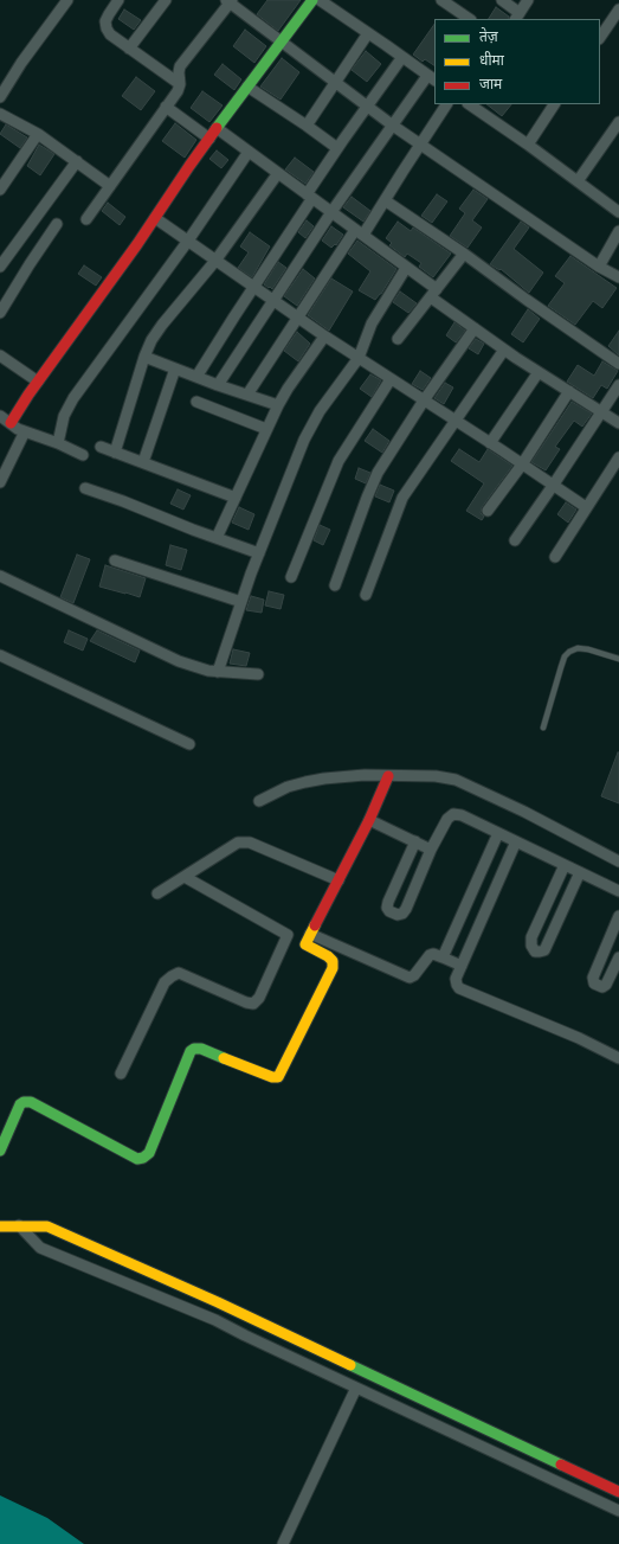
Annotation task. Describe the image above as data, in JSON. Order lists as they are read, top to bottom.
{
  "legend": ["तेज़", "धीमा", "जाम"]
}
